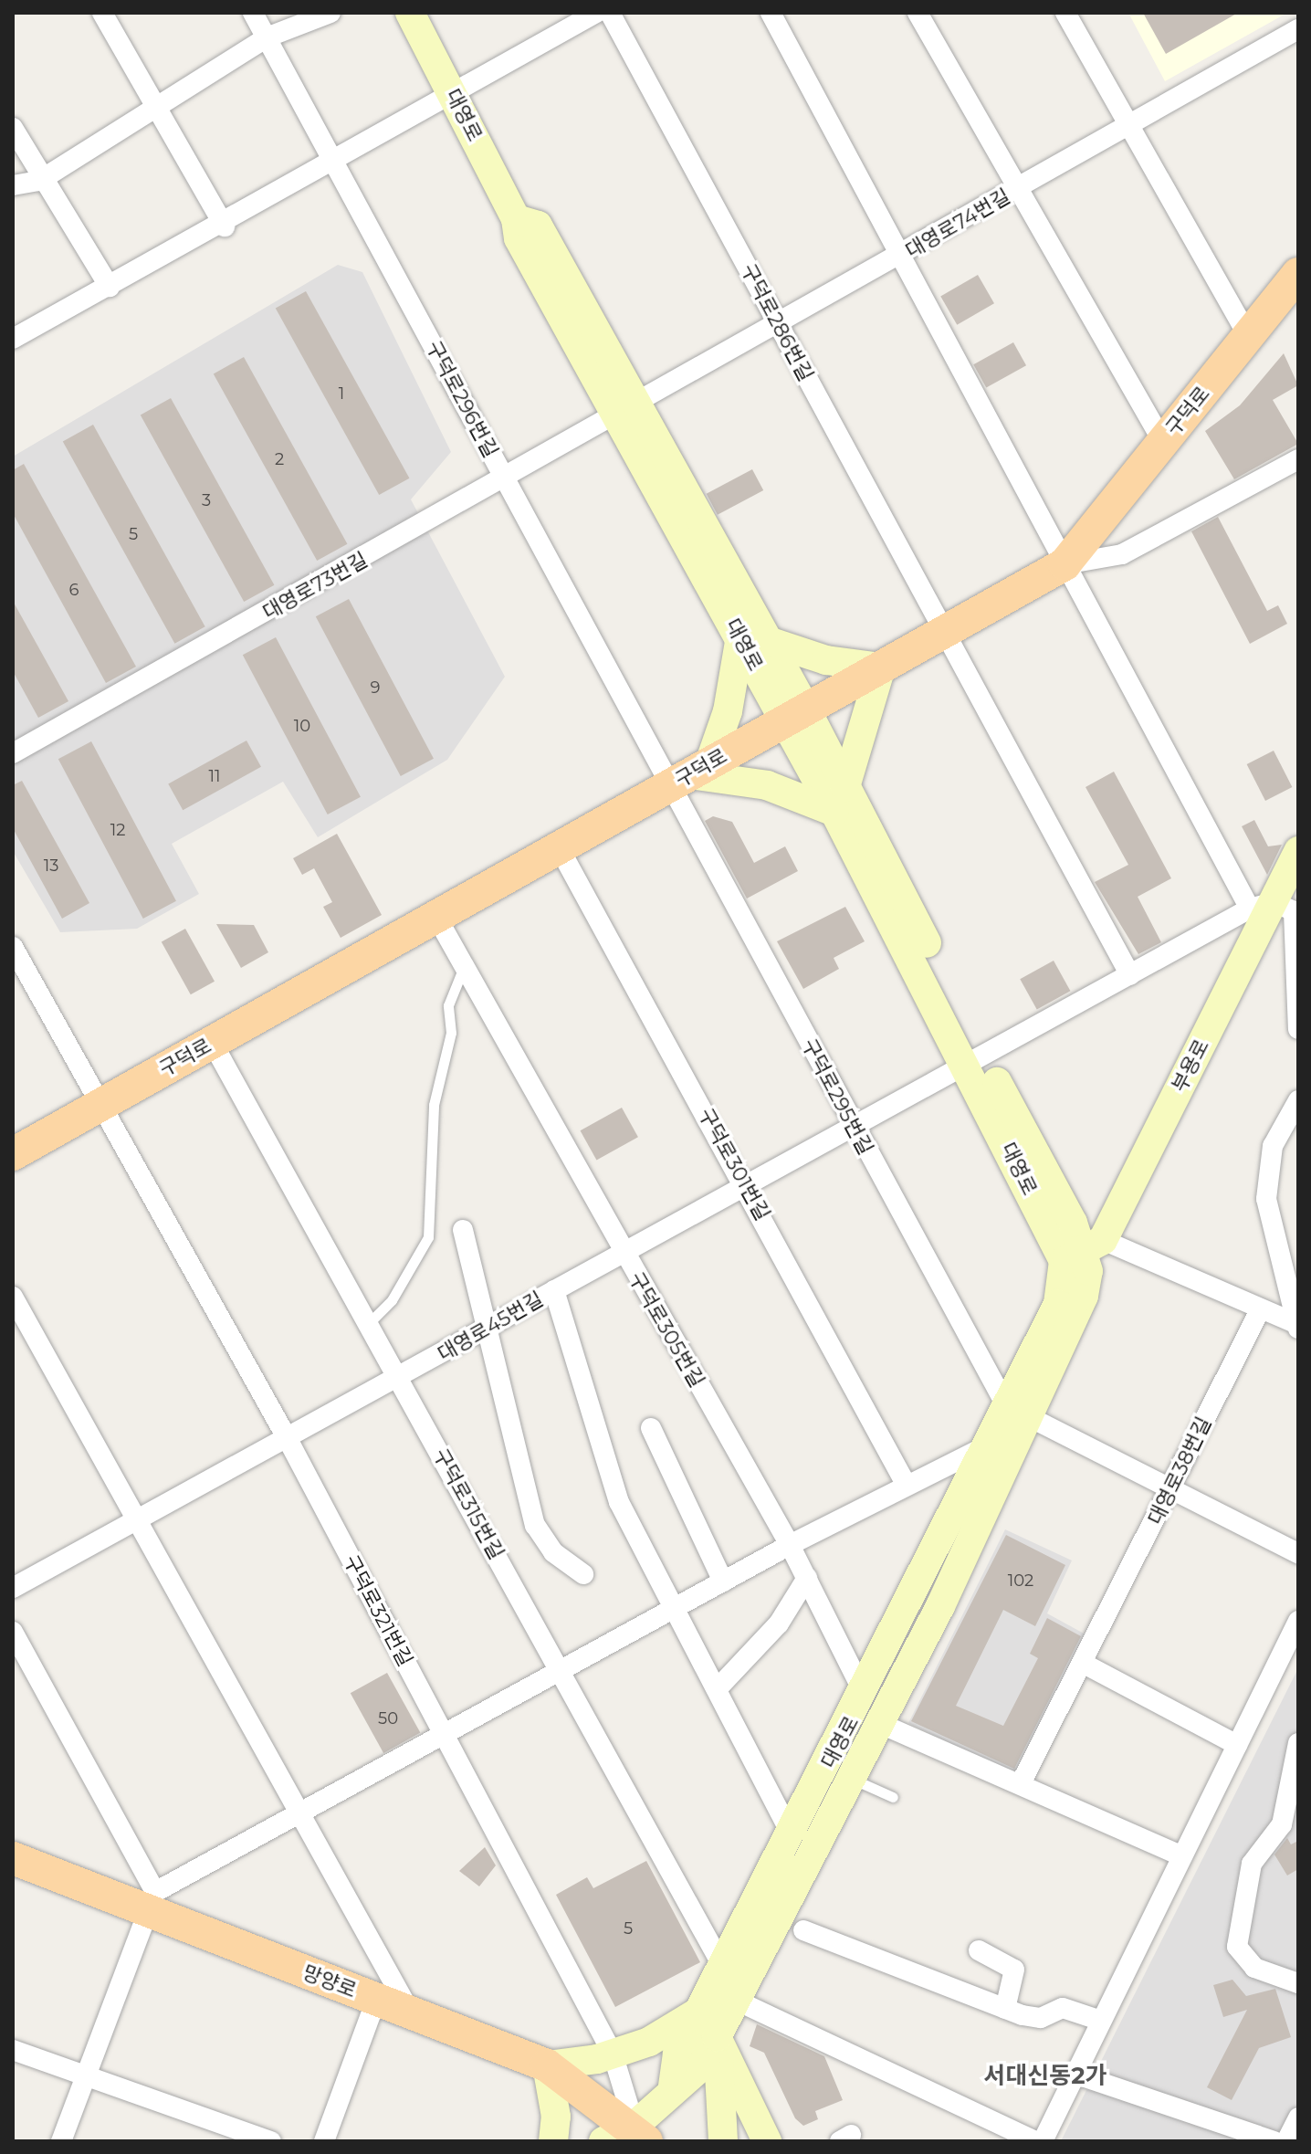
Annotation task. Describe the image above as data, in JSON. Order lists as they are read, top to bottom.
{
  "streets": {
    "main road": [
      "대영로",
      "구덕로",
      "부용로",
      "망양로"
    ],
    "street": [
      "대영로74번길",
      "구덕로286번길",
      "구덕로296번길",
      "대영로73번길",
      "구덕로295번길",
      "구덕로301번길",
      "대영로45번길",
      "구덕로305번길",
      "대영로38번길",
      "구덕로315번길",
      "구덕로321번길"
    ]
  },
  "crossings": [
    ["대영로", "대영로74번길"],
    ["대영로", "구덕로"],
    ["대영로", "대영로73번길"],
    ["대영로", "부용로"],
    ["대영로", "구덕로295번길"],
    ["대영로", "대영로45번길"],
    ["대영로", "구덕로305번길"],
    ["대영로", "구덕로315번길"],
    ["대영로74번길", "구덕로286번길"],
    ["대영로74번길", "대영로73번길"],
    ["구덕로286번길", "구덕로"],
    ["구덕로286번길", "대영로45번길"],
    ["구덕로296번길", "구덕로"],
    ["구덕로296번길", "대영로73번길"],
    ["구덕로296번길", "구덕로295번길"],
    ["구덕로", "구덕로295번길"],
    ["구덕로", "구덕로301번길"],
    ["구덕로", "구덕로305번길"],
    ["구덕로", "구덕로315번길"],
    ["구덕로", "구덕로321번길"],
    ["부용로", "대영로45번길"],
    ["구덕로295번길", "대영로45번길"],
    ["구덕로301번길", "대영로45번길"],
    ["대영로45번길", "구덕로305번길"],
    ["대영로45번길", "구덕로315번길"],
    ["대영로45번길", "구덕로321번길"],
    ["구덕로321번길", "망양로"]
  ],
  "districts": ["서대신동2가"],
  "house_numbers": [
    "1",
    "2",
    "3",
    "5",
    "6",
    "9",
    "10",
    "11",
    "12",
    "13",
    "102",
    "50",
    "5"
  ]
}
